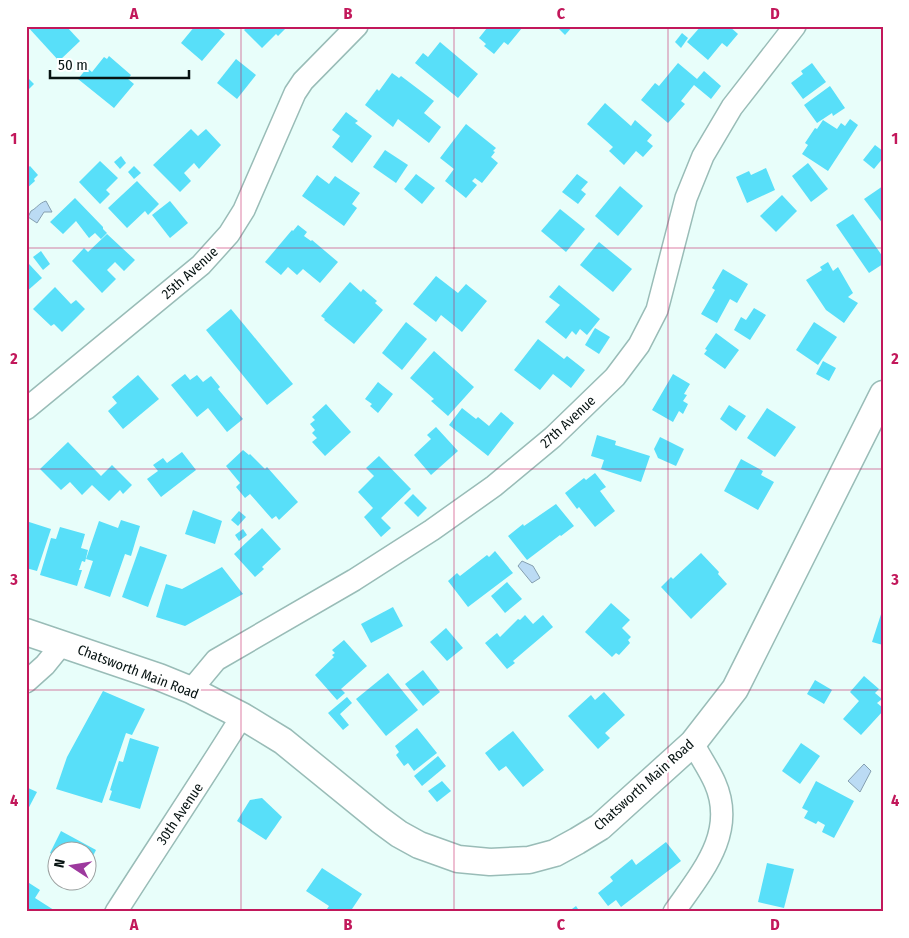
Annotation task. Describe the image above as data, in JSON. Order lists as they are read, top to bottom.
{
  "streets": {
    "street": [
      "25th Avenue",
      "27th Avenue",
      "Chatsworth Main Road",
      "30th Avenue"
    ]
  },
  "crossings": [
    ["27th Avenue", "Chatsworth Main Road"],
    ["Chatsworth Main Road", "30th Avenue"]
  ],
  "scale_bar": "50 m",
  "north": "left",
  "grid": {
    "columns": [
      "A",
      "B",
      "C",
      "D"
    ],
    "rows": [
      "1",
      "2",
      "3",
      "4"
    ]
  }
}
